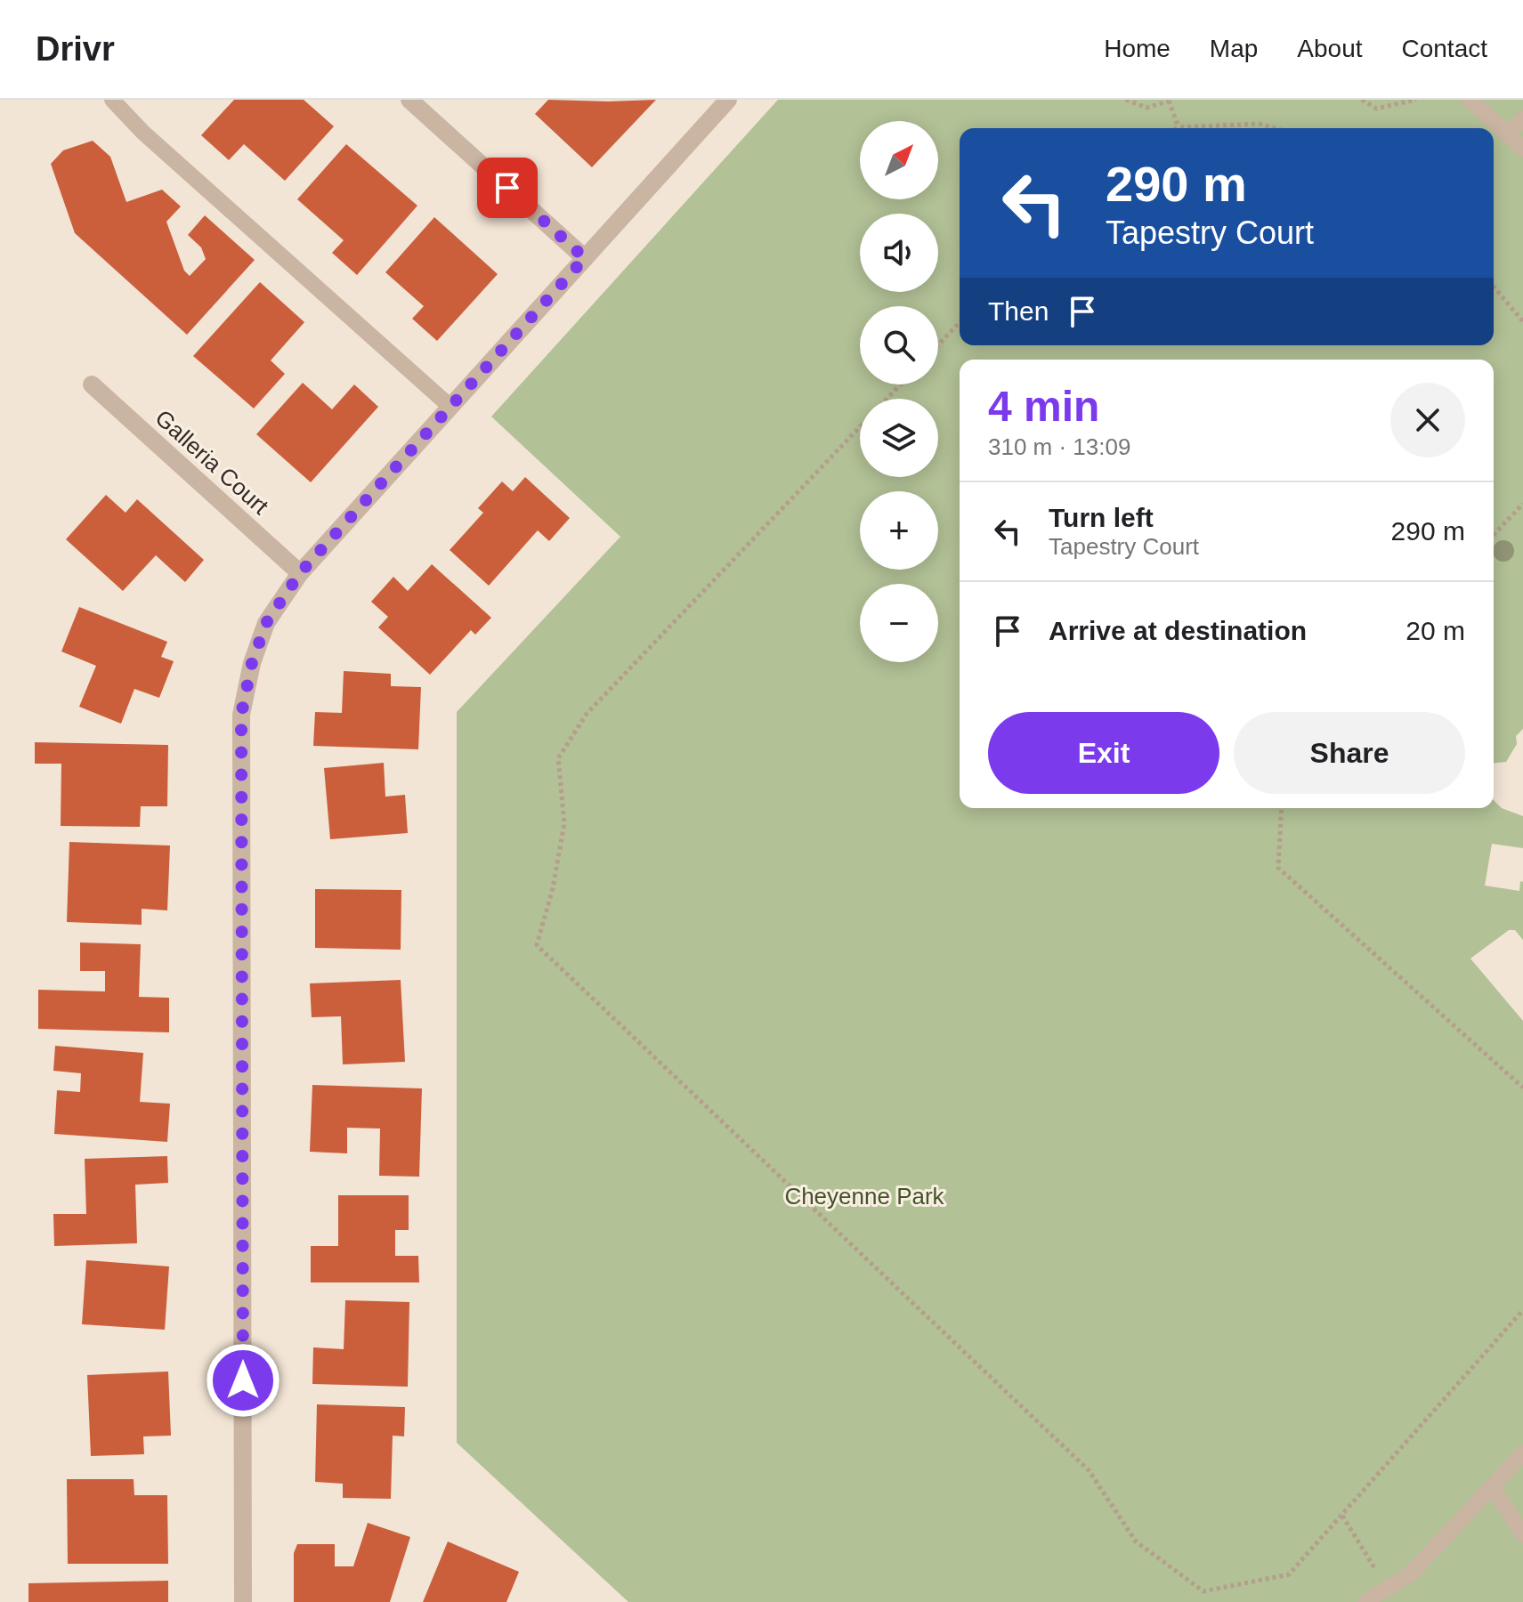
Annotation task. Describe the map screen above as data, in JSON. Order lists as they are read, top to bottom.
{
  "streets": {
    "street": ["Galleria Court"]
  },
  "parks": ["Cheyenne Park"],
  "north": "top right",
  "page": {
    "header": "Drivr",
    "nav": [
      "Home",
      "Map",
      "About",
      "Contact"
    ],
    "map_buttons": ["+", "−"],
    "turn": ["290 m", "Tapestry Court"],
    "then": "Then",
    "heading": ["4 min", "310 m · 13:09"],
    "list": [
      {
        "name": "Turn left",
        "note": "Tapestry Court",
        "value": "290 m"
      },
      {
        "name": "Arrive at destination",
        "value": "20 m"
      }
    ],
    "buttons": ["Exit", "Share"]
  }
}
